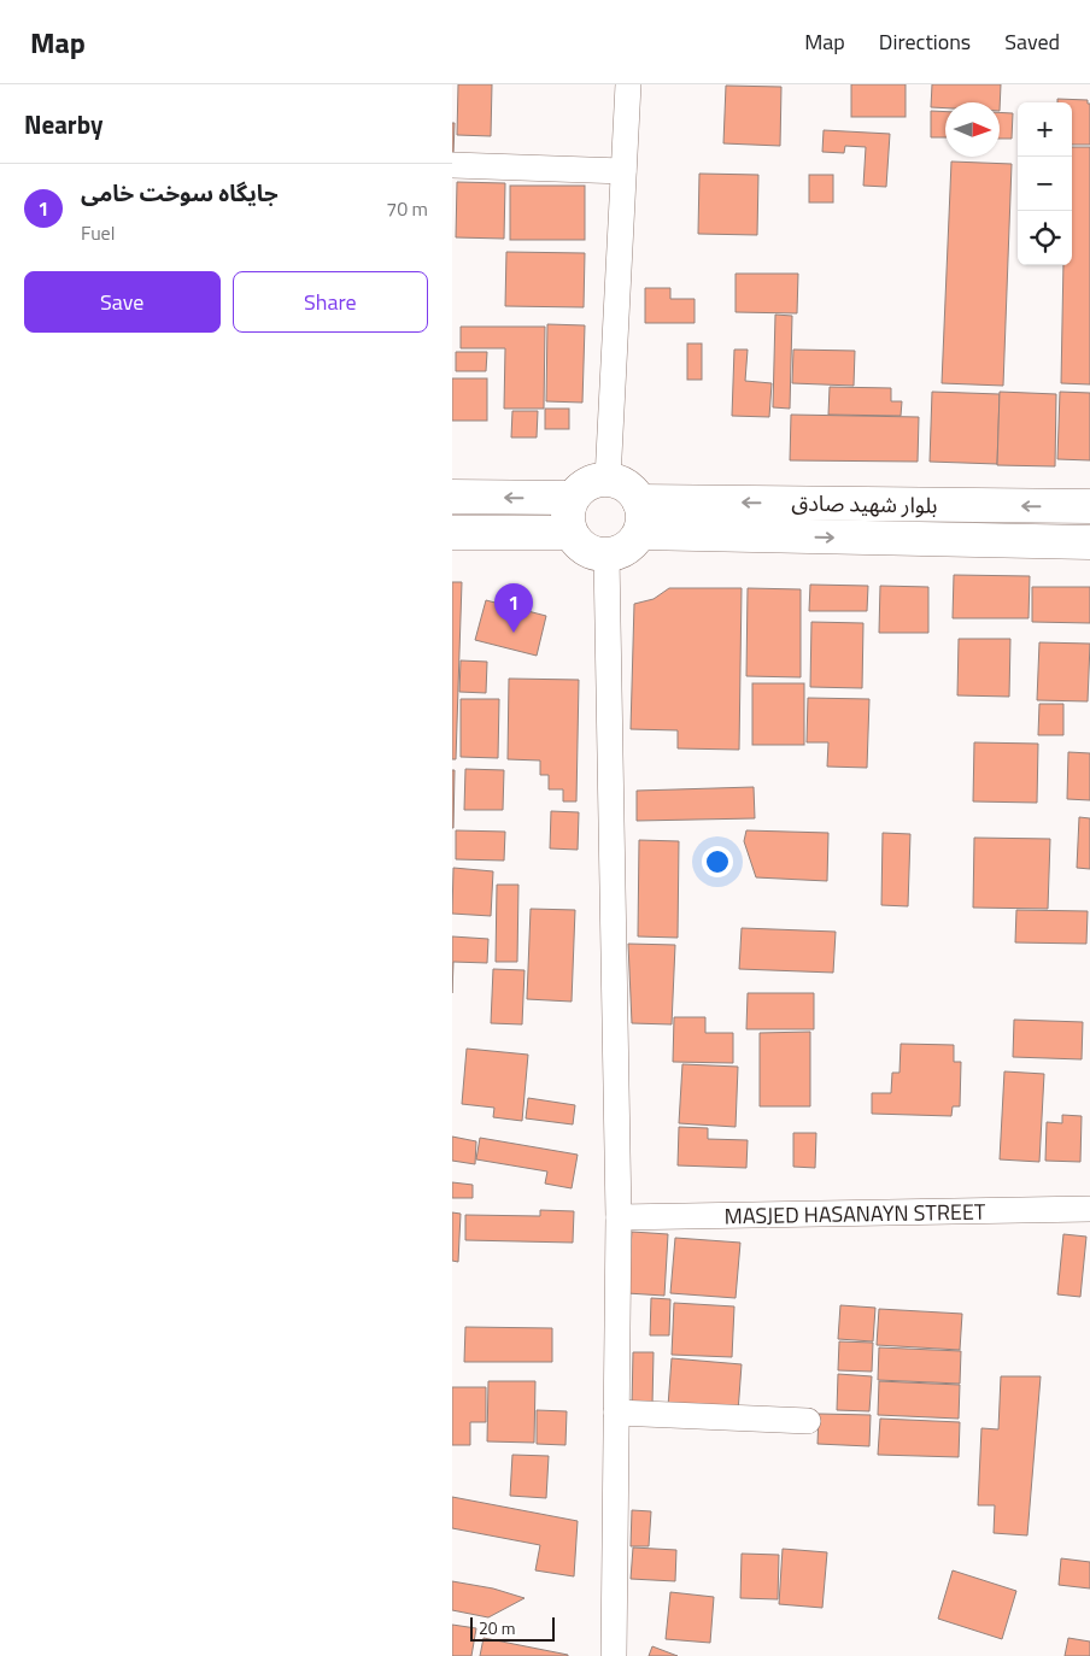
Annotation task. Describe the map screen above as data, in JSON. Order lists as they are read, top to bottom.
{
  "streets": {
    "main road": ["بلوار شهید صادق"],
    "street": ["MASJED HASANAYN STREET"]
  },
  "scale_bar": "20 m",
  "north": "right",
  "page": {
    "header": "Map",
    "nav": ["Map", "Directions", "Saved"],
    "heading": "Nearby",
    "map_buttons": ["+", "−"],
    "list": [
      {
        "mark": "1",
        "name": "جایگاه سوخت خامی",
        "note": "Fuel",
        "value": "70 m"
      }
    ],
    "buttons": ["Save", "Share"],
    "pins": "1",
    "scale": "20 m"
  }
}
